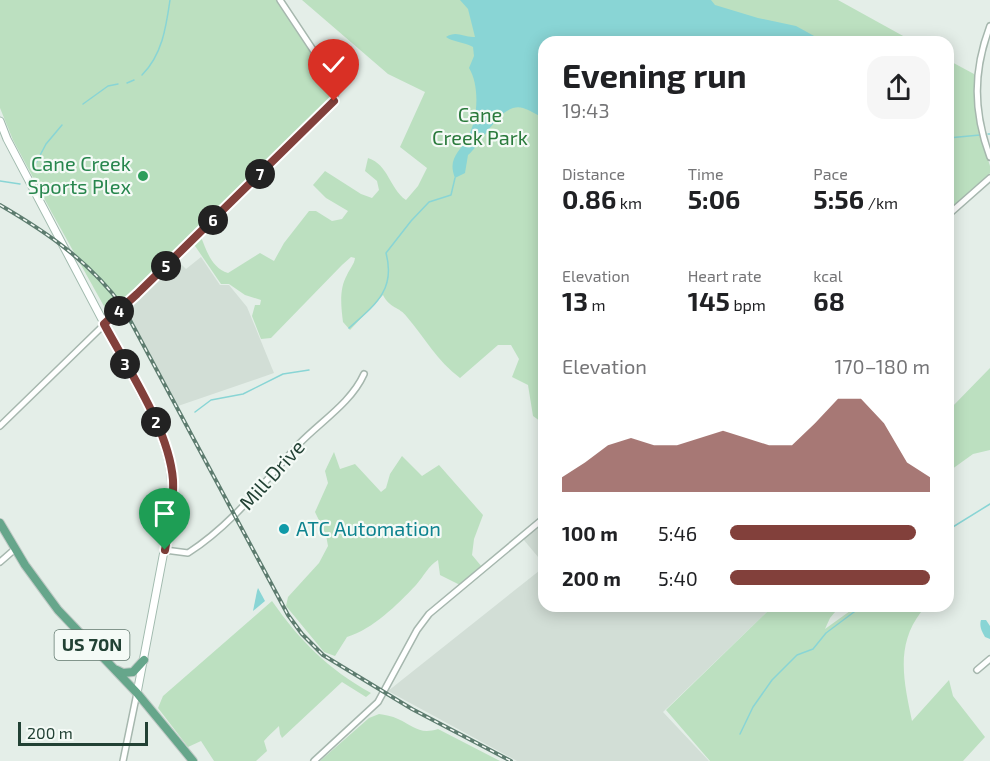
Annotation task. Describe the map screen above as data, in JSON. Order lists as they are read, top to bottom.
{
  "streets": {
    "main road": ["US 70N"],
    "street": ["Mill Drive"]
  },
  "parks": ["Cane Creek Park"],
  "places": ["Cane Creek Sports Plex", "ATC Automation"],
  "scale_bar": "200 m",
  "page": {
    "heading": ["Evening run", "19:43"],
    "stats": [
      ["Distance", "0.86 km"],
      ["Time", "5:06"],
      ["Pace", "5:56 /km"],
      ["Elevation", "13 m"],
      ["Heart rate", "145 bpm"],
      ["kcal", "68"]
    ],
    "pins": [
      "7",
      "6",
      "5",
      "4",
      "3",
      "2"
    ],
    "chart": ["Elevation", "170–180 m"],
    "list": [
      {
        "name": "100 m",
        "note": "5:46"
      },
      {
        "name": "200 m",
        "note": "5:40"
      }
    ],
    "scale": "200 m"
  }
}
